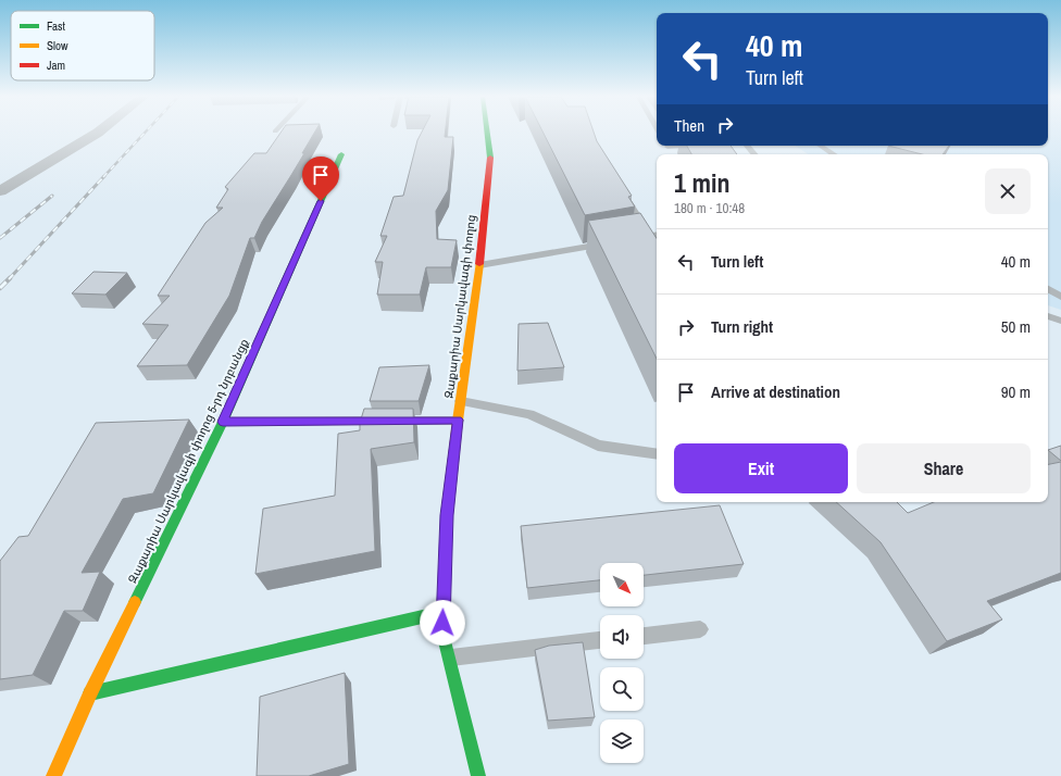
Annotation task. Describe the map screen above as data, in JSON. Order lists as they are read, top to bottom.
{
  "streets": {
    "main road": ["Զաքարիա Սարկավագի փողոց", "Զաքարիա Սարկավագի փողոց 5-րդ նրբանցք"]
  },
  "legend": ["Fast", "Slow", "Jam"],
  "north": "bottom right",
  "page": {
    "turn": ["40 m", "Turn left"],
    "then": "Then",
    "heading": ["1 min", "180 m · 10:48"],
    "list": [
      {
        "name": "Turn left",
        "value": "40 m"
      },
      {
        "name": "Turn right",
        "value": "50 m"
      },
      {
        "name": "Arrive at destination",
        "value": "90 m"
      }
    ],
    "buttons": ["Exit", "Share"]
  }
}
